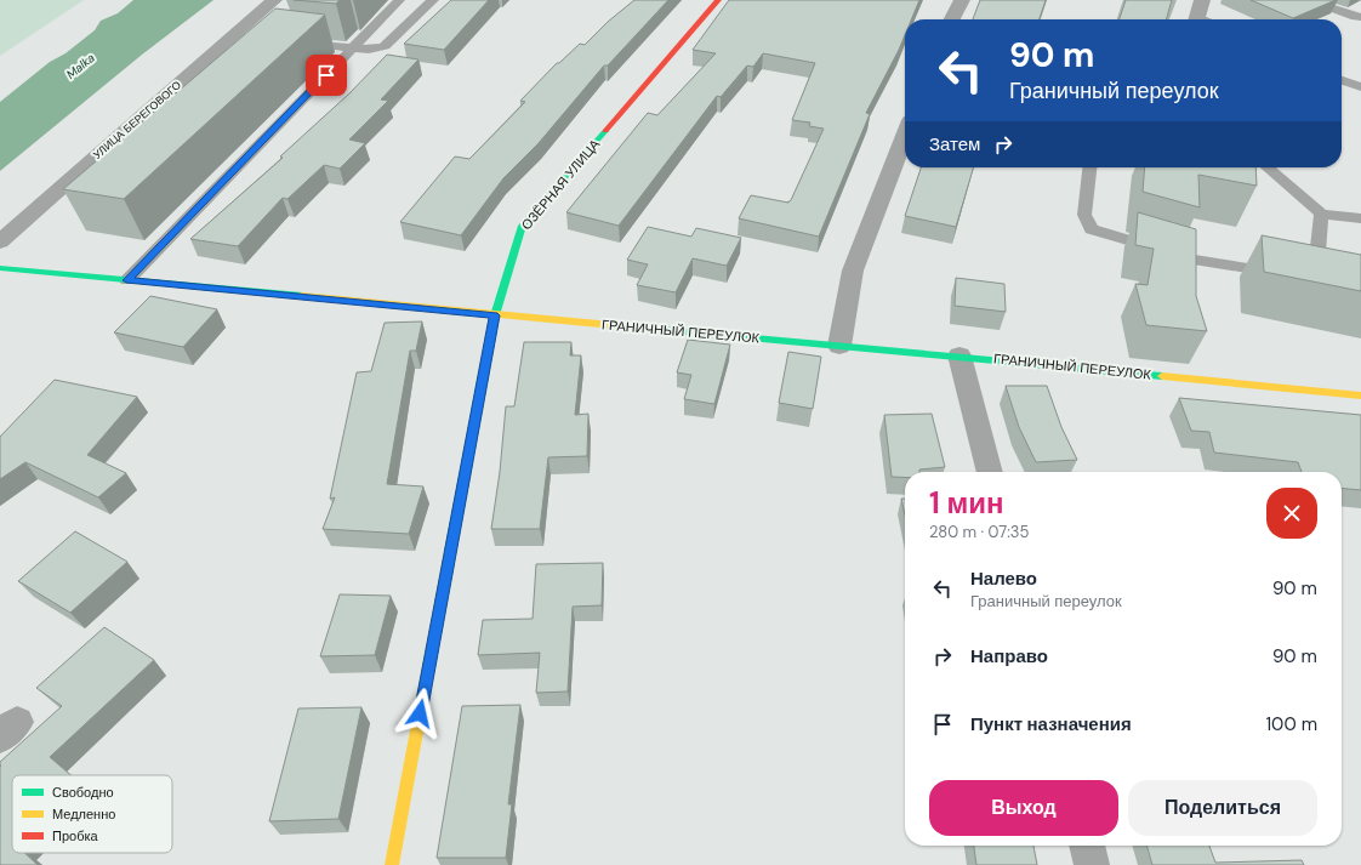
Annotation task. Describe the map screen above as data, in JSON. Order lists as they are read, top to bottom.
{
  "streets": {
    "street": ["УЛИЦА БЕРЕГОВОГО", "ОЗЁРНАЯ УЛИЦА", "ГРАНИЧНЫЙ ПЕРЕУЛОК"]
  },
  "crossings": [
    ["ОЗЁРНАЯ УЛИЦА", "ГРАНИЧНЫЙ ПЕРЕУЛОК"]
  ],
  "water": ["Malka"],
  "legend": ["Свободно", "Медленно", "Пробка"],
  "page": {
    "turn": ["90 m", "Граничный переулок"],
    "then": "Затем",
    "heading": ["1 мин", "280 m · 07:35"],
    "list": [
      {
        "name": "Налево",
        "note": "Граничный переулок",
        "value": "90 m"
      },
      {
        "name": "Направо",
        "value": "90 m"
      },
      {
        "name": "Пункт назначения",
        "value": "100 m"
      }
    ],
    "buttons": ["Выход", "Поделиться"]
  }
}
